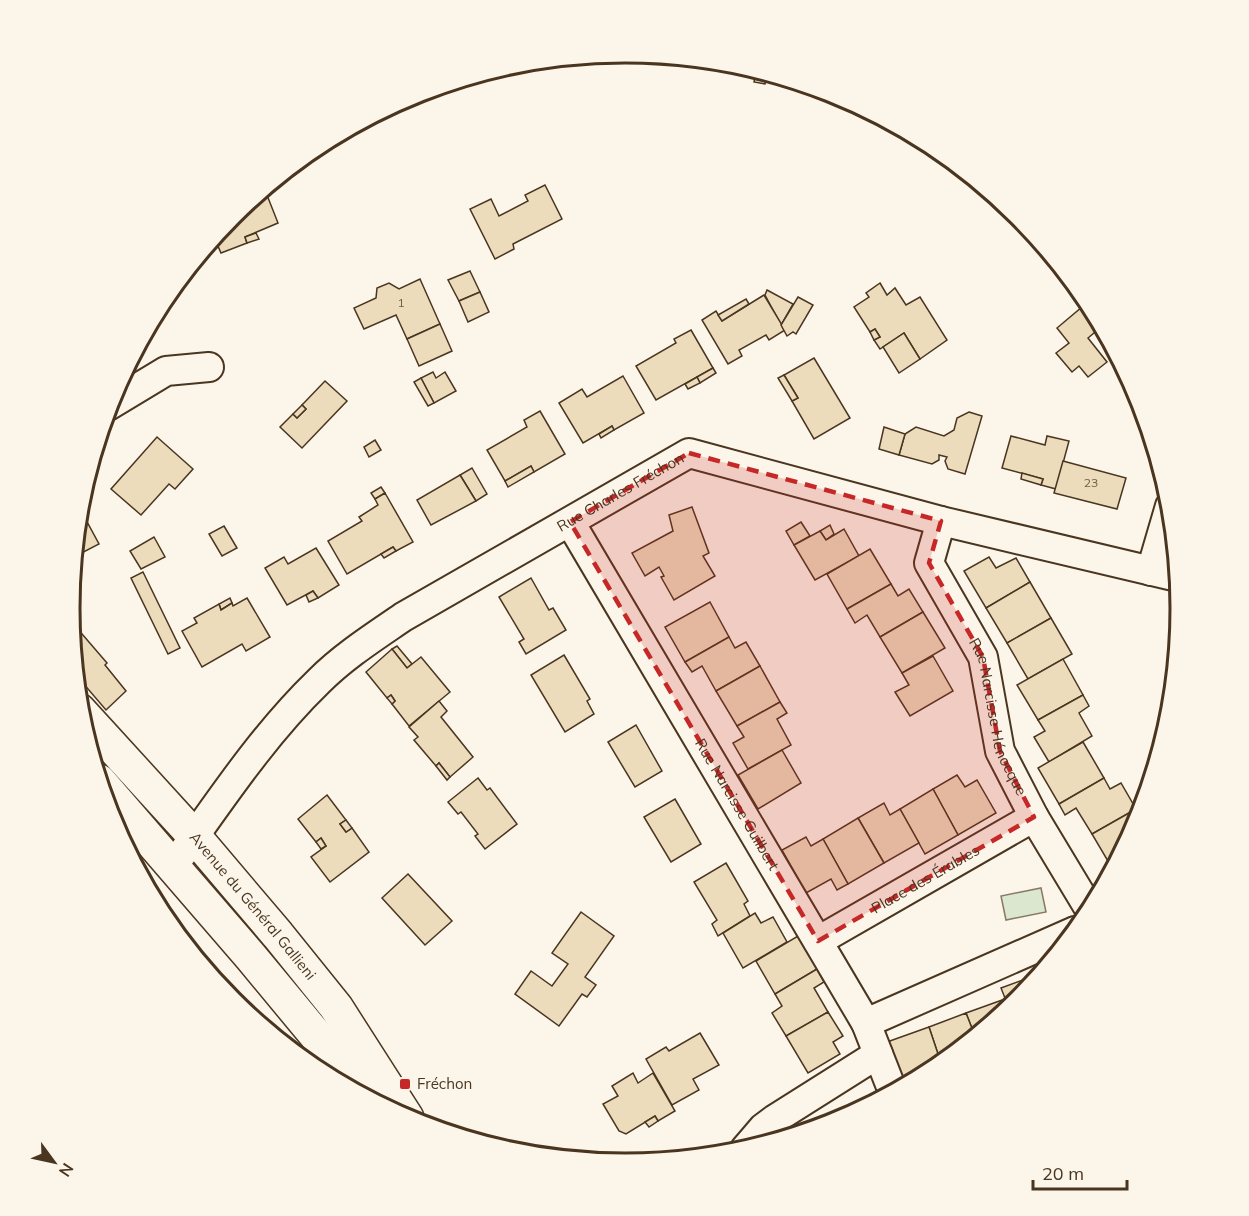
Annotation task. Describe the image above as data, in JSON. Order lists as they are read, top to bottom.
{
  "streets": {
    "street": [
      "Rue Charles Fréchon",
      "Rue Narcisse Hénocque",
      "Rue Narcisse Guilbert",
      "Place des Érables",
      "Avenue du Général Gallieni"
    ]
  },
  "crossings": [
    ["Rue Charles Fréchon", "Rue Narcisse Hénocque"],
    ["Rue Charles Fréchon", "Rue Narcisse Guilbert"],
    ["Rue Charles Fréchon", "Avenue du Général Gallieni"],
    ["Rue Narcisse Hénocque", "Place des Érables"],
    ["Rue Narcisse Guilbert", "Place des Érables"]
  ],
  "places": {
    "transit": ["Fréchon"]
  },
  "house_numbers": ["1", "23"],
  "scale_bar": "20 m",
  "north": "bottom right"
}
